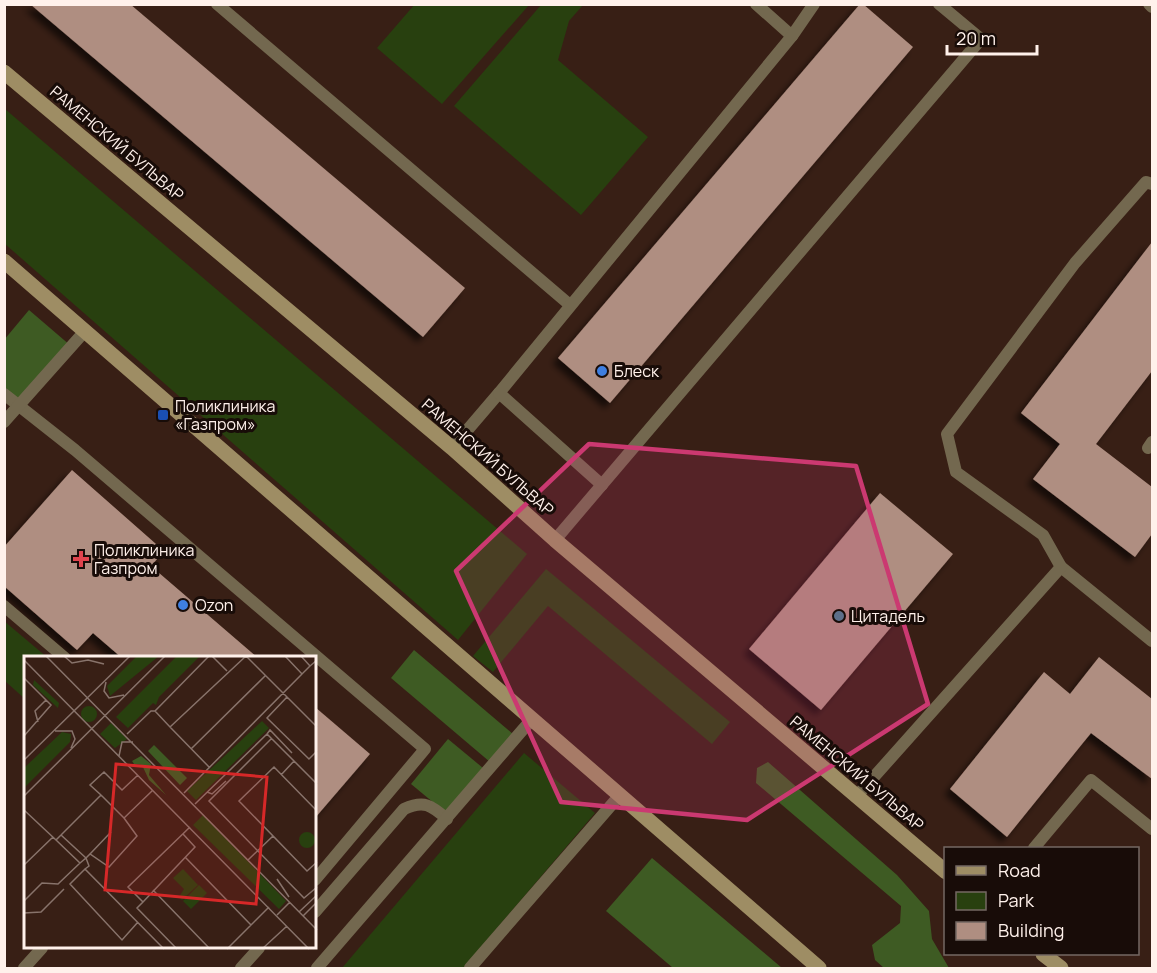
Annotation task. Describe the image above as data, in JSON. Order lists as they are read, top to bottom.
{
  "streets": {
    "street": ["РАМЕНСКИЙ БУЛЬВАР"]
  },
  "places": {
    "other": ["Блеск", "Ozon", "Цитадель"],
    "transit": ["Поликлиника «Газпром»"],
    "health": ["Поликлиника Газпром"]
  },
  "legend": ["Road", "Park", "Building"],
  "scale_bar": "20 m"
}
